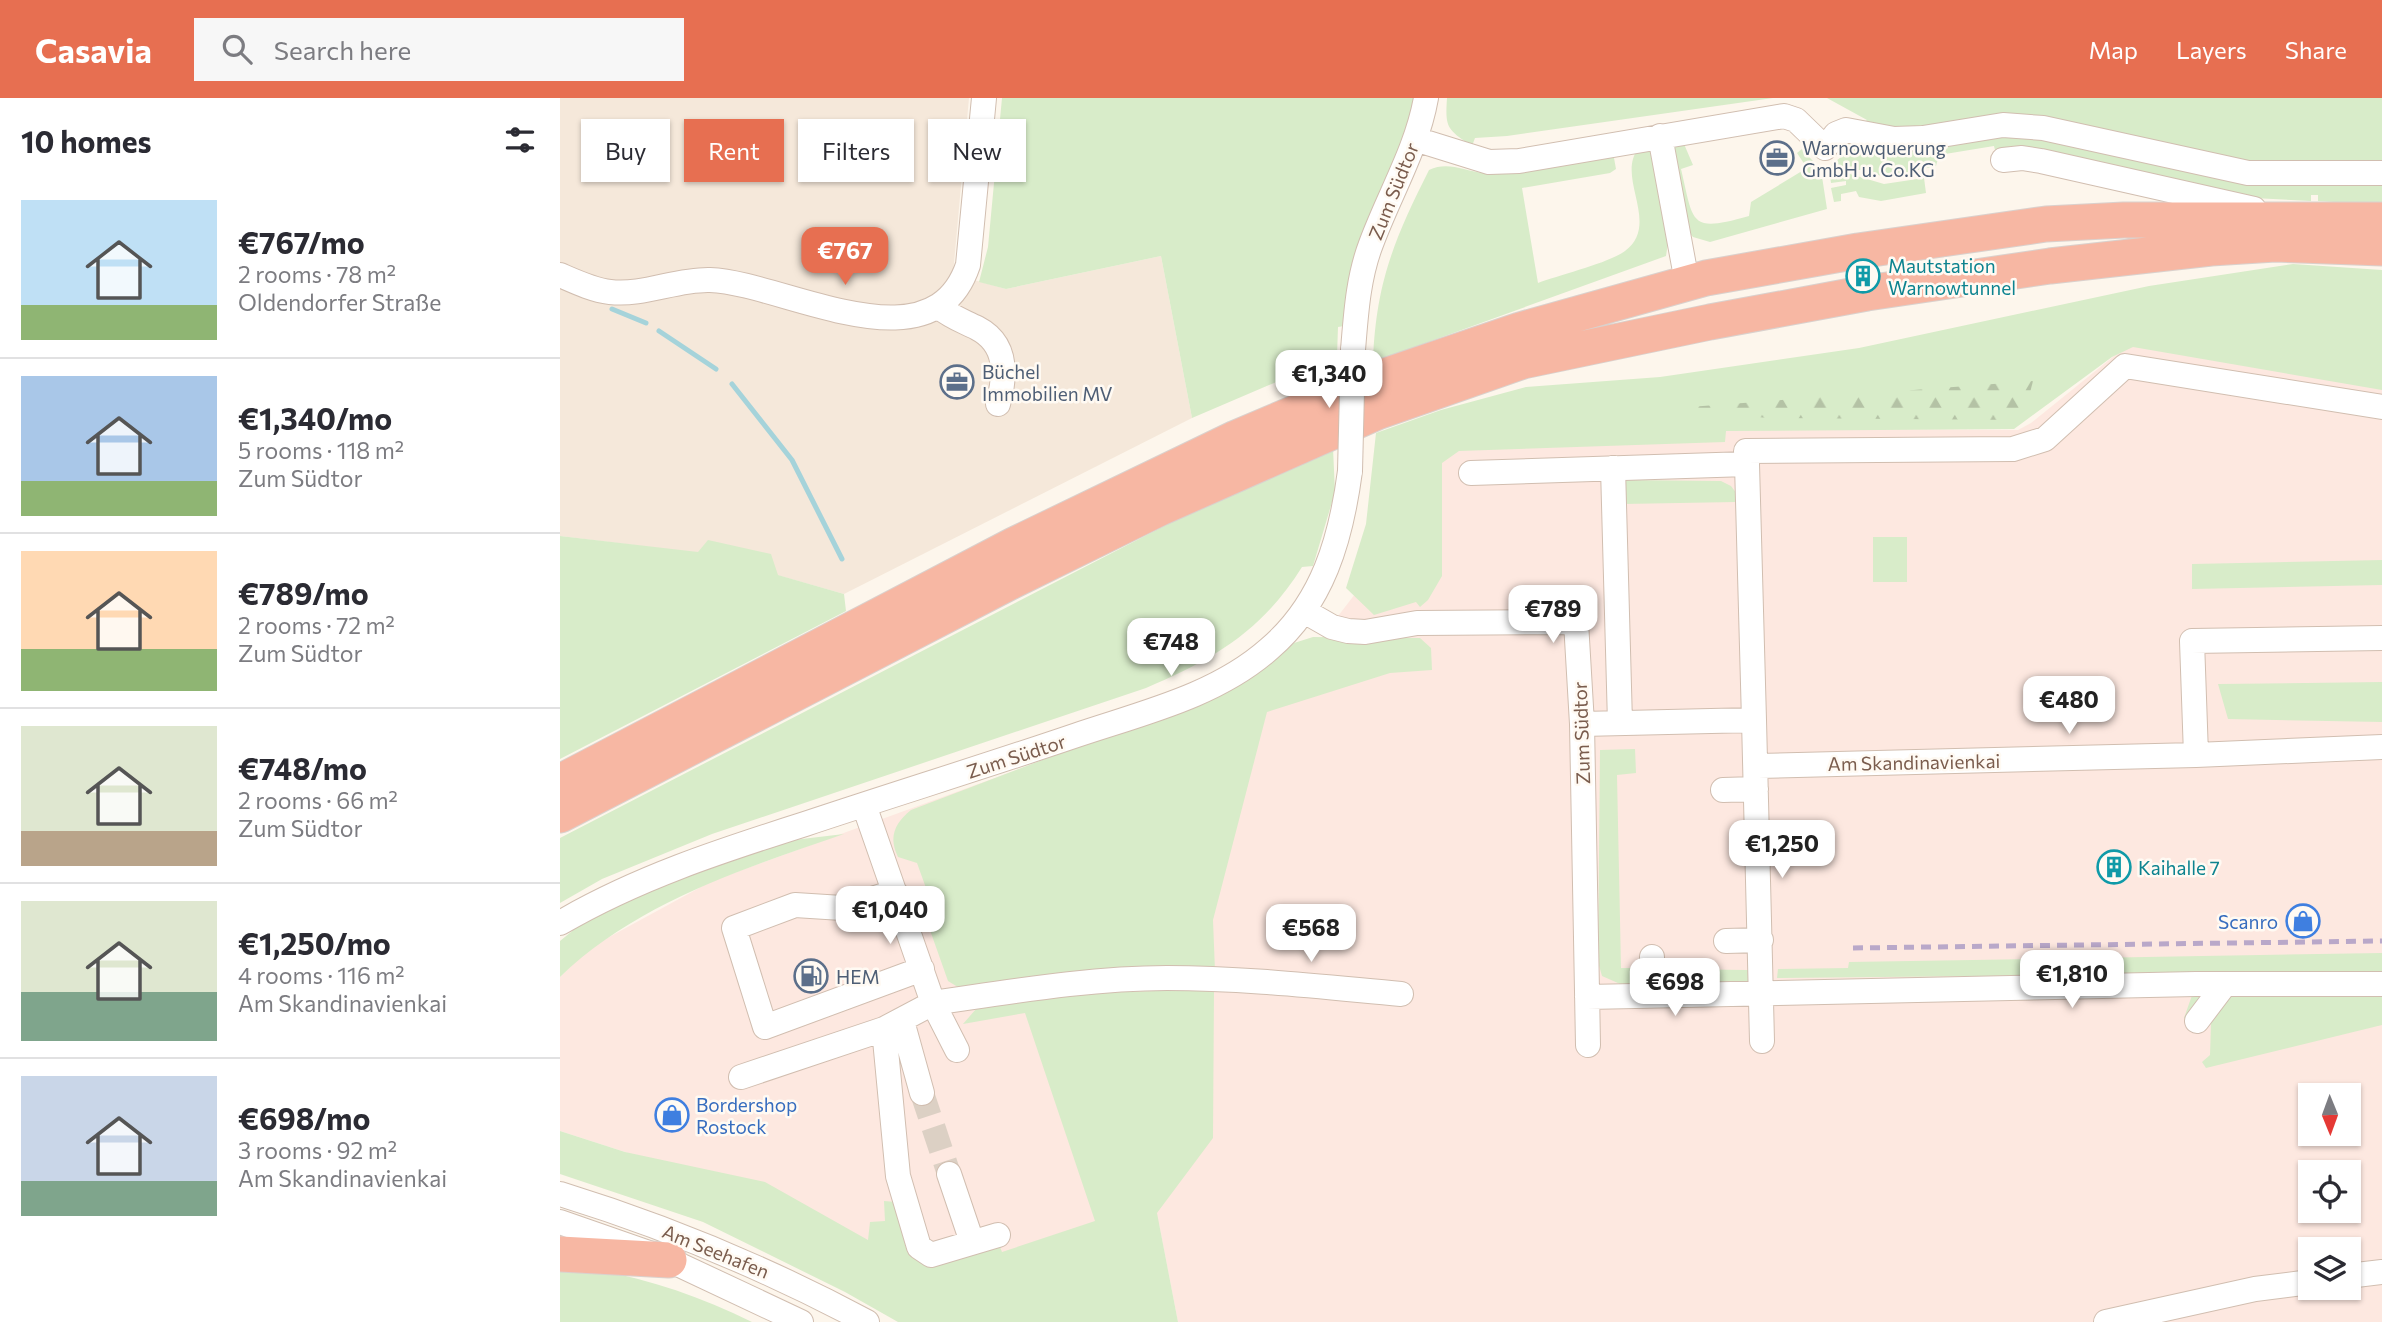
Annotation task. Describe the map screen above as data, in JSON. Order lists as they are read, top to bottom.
{
  "streets": {
    "street": ["Zum Südtor", "Am Skandinavienkai", "Am Seehafen"]
  },
  "places": {
    "office": ["Warnowquerung GmbH u. Co.KG", "Büchel Immobilien MV"],
    "building": ["Mautstation Warnowtunnel", "Kaihalle 7"],
    "shop": ["Scanro", "Bordershop Rostock"],
    "fuel station": ["HEM"]
  },
  "north": "bottom",
  "page": {
    "header": "Casavia",
    "search": "Search here",
    "nav": ["Map", "Layers", "Share"],
    "heading": "10 homes",
    "chip": [
      "Buy",
      "Rent",
      "Filters",
      "New"
    ],
    "list": [
      {
        "name": "€767/mo",
        "note": "2 rooms · 78 m² · Oldendorfer Straße"
      },
      {
        "name": "€1,340/mo",
        "note": "5 rooms · 118 m² · Zum Südtor"
      },
      {
        "name": "€789/mo",
        "note": "2 rooms · 72 m² · Zum Südtor"
      },
      {
        "name": "€748/mo",
        "note": "2 rooms · 66 m² · Zum Südtor"
      },
      {
        "name": "€1,250/mo",
        "note": "4 rooms · 116 m² · Am Skandinavienkai"
      },
      {
        "name": "€698/mo",
        "note": "3 rooms · 92 m² · Am Skandinavienkai"
      }
    ],
    "price": [
      "€767",
      "€1,340",
      "€789",
      "€748",
      "€480",
      "€1,250",
      "€1,040",
      "€568",
      "€1,810",
      "€698"
    ]
  }
}
